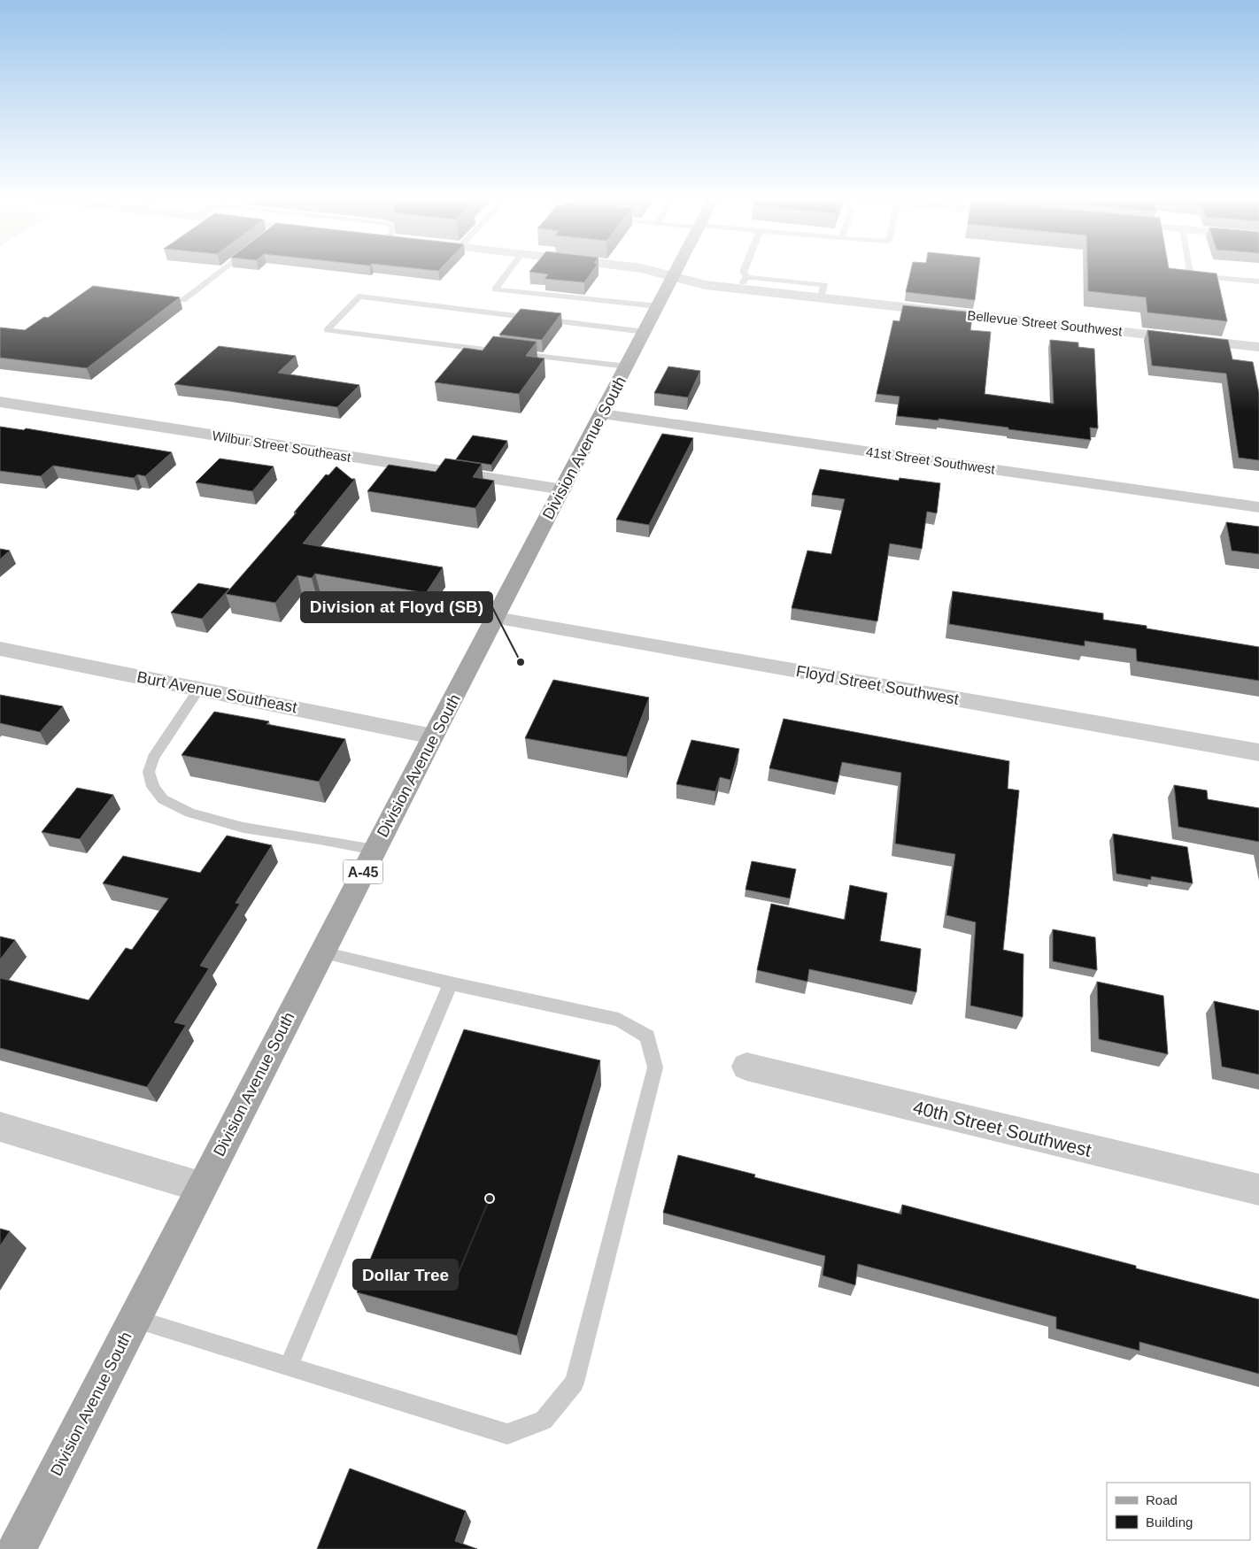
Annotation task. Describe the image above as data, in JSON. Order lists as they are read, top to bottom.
{
  "streets": {
    "main road": ["Division Avenue South", "A-45"],
    "street": [
      "Bellevue Street Southwest",
      "Wilbur Street Southeast",
      "41st Street Southwest",
      "Floyd Street Southwest",
      "Burt Avenue Southeast",
      "40th Street Southwest"
    ]
  },
  "crossings": [
    ["Bellevue Street Southwest", "Division Avenue South"],
    ["Wilbur Street Southeast", "Division Avenue South"],
    ["Division Avenue South", "41st Street Southwest"],
    ["Division Avenue South", "Floyd Street Southwest"],
    ["Division Avenue South", "Burt Avenue Southeast"]
  ],
  "places": ["Division at Floyd (SB)", "Dollar Tree"],
  "legend": ["Road", "Building"]
}
